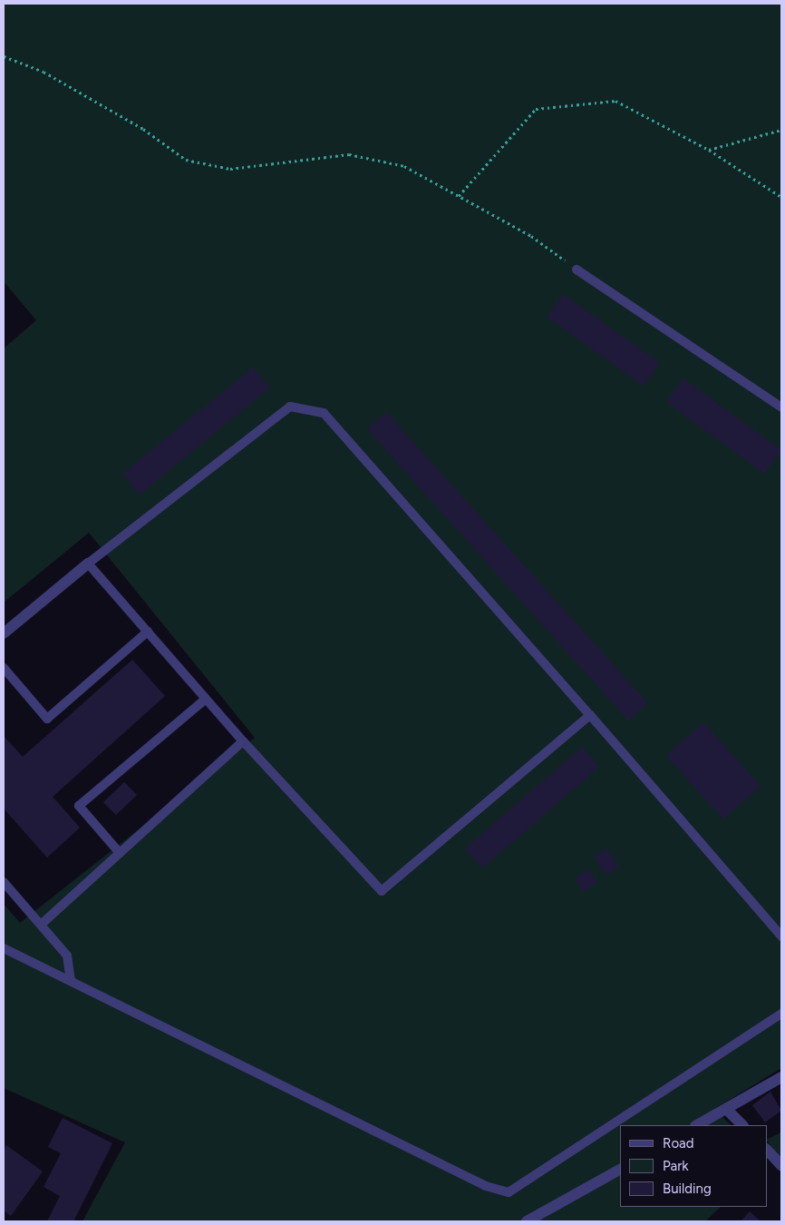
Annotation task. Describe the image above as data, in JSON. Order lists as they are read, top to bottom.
{
  "legend": ["Road", "Park", "Building"]
}
